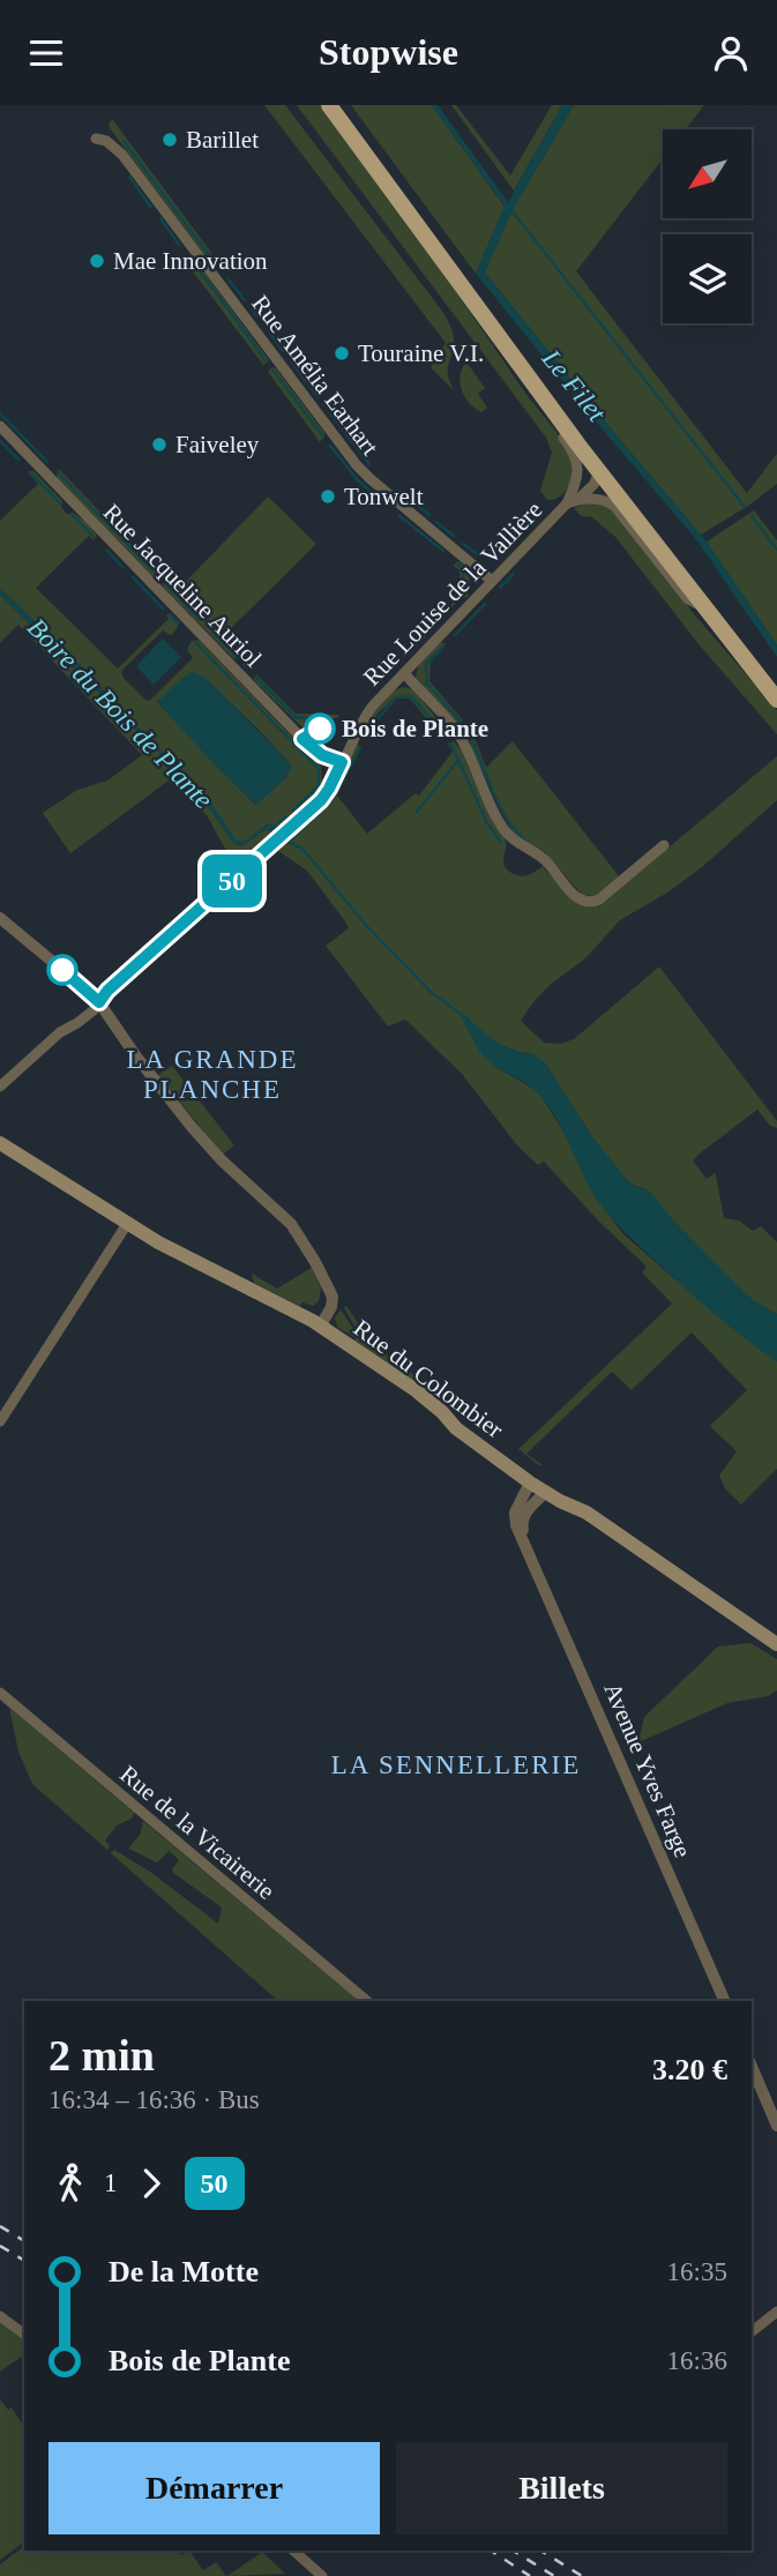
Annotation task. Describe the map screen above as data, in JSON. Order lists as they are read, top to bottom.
{
  "streets": {
    "main road": ["Rue du Colombier"],
    "street": [
      "Rue Amélia Earhart",
      "Rue Jacqueline Auriol",
      "Rue Louise de la Vallière",
      "Avenue Yves Farge",
      "Rue de la Vicairerie"
    ]
  },
  "crossings": [
    ["Rue Amélia Earhart", "Rue Louise de la Vallière"],
    ["Rue Jacqueline Auriol", "Rue Louise de la Vallière"],
    ["Rue du Colombier", "Avenue Yves Farge"]
  ],
  "districts": ["LA GRANDE PLANCHE", "LA SENNELLERIE"],
  "water": ["Le Filet", "Boire du Bois de Plante"],
  "places": [
    "Barillet",
    "Mae Innovation",
    "Touraine V.I.",
    "Faiveley",
    "Tonwelt",
    "Bois de Plante"
  ],
  "lines": ["bus line 50"],
  "north": "bottom left",
  "page": {
    "header": "Stopwise",
    "on_map": "50",
    "heading": ["2 min", "16:34 – 16:36 · Bus", "3.20 €"],
    "legs": ["1", "50"],
    "list": [
      {
        "name": "De la Motte",
        "value": "16:35"
      },
      {
        "name": "Bois de Plante",
        "value": "16:36"
      }
    ],
    "buttons": ["Démarrer", "Billets"]
  }
}
